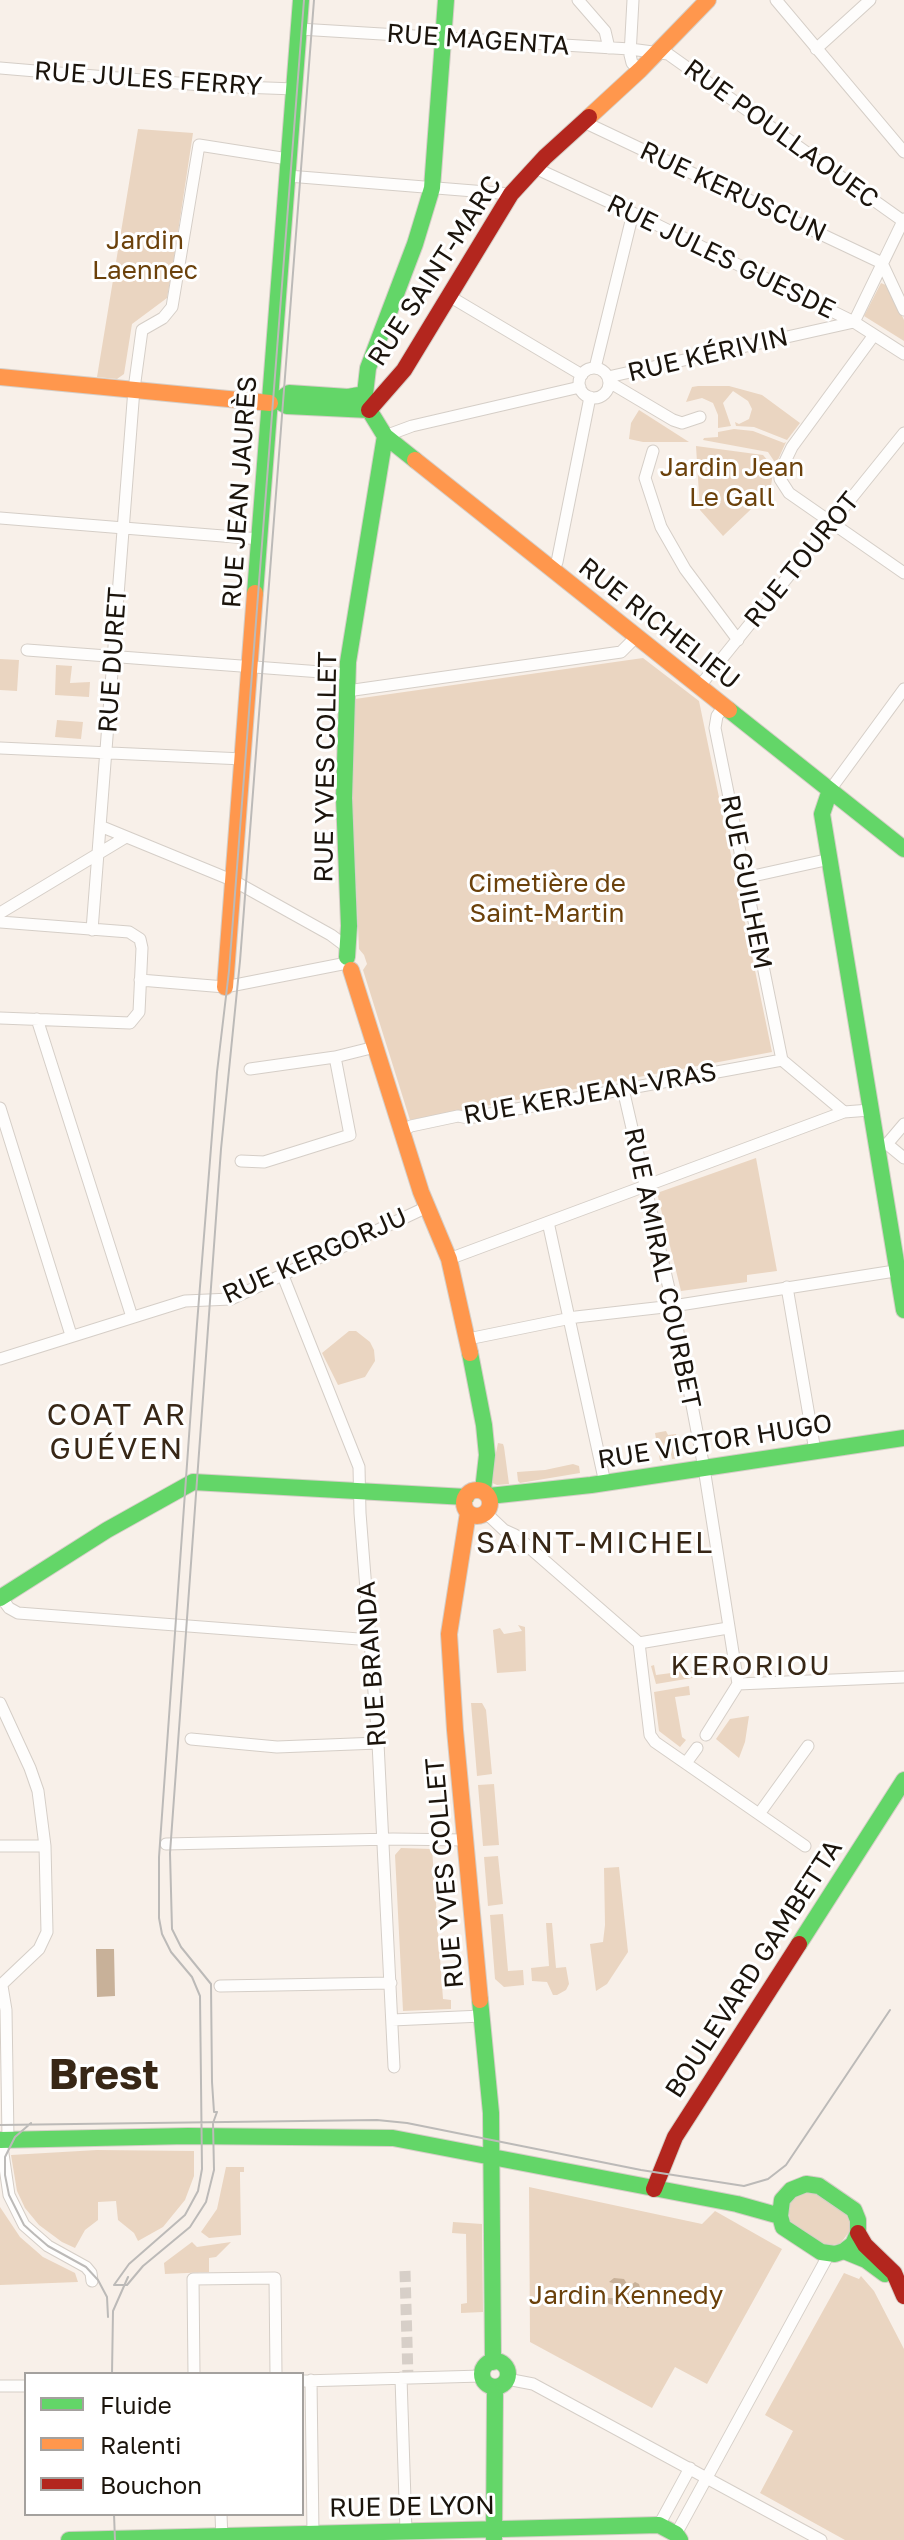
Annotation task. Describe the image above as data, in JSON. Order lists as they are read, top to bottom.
{
  "streets": {
    "street": [
      "RUE MAGENTA",
      "RUE JULES FERRY",
      "RUE POULLAOUEC",
      "RUE KERUSCUN",
      "RUE JULES GUESDE",
      "RUE SAINT-MARC",
      "RUE KÉRIVIN",
      "RUE JEAN JAURÈS",
      "RUE TOUROT",
      "RUE RICHELIEU",
      "RUE DURET",
      "RUE YVES COLLET",
      "RUE GUILHEM",
      "RUE KERJEAN-VRAS",
      "RUE KERGORJU",
      "RUE AMIRAL COURBET",
      "RUE VICTOR HUGO",
      "RUE BRANDA",
      "BOULEVARD GAMBETTA",
      "RUE DE LYON"
    ]
  },
  "crossings": [
    ["RUE MAGENTA", "RUE POULLAOUEC"],
    ["RUE MAGENTA", "RUE SAINT-MARC"],
    ["RUE MAGENTA", "RUE JEAN JAURÈS"],
    ["RUE JULES FERRY", "RUE JEAN JAURÈS"],
    ["RUE POULLAOUEC", "RUE SAINT-MARC"],
    ["RUE KERUSCUN", "RUE SAINT-MARC"],
    ["RUE JULES GUESDE", "RUE SAINT-MARC"],
    ["RUE JULES GUESDE", "RUE KÉRIVIN"],
    ["RUE SAINT-MARC", "RUE RICHELIEU"],
    ["RUE JEAN JAURÈS", "RUE DURET"],
    ["RUE TOUROT", "RUE RICHELIEU"],
    ["RUE RICHELIEU", "RUE YVES COLLET"],
    ["RUE RICHELIEU", "RUE GUILHEM"],
    ["RUE YVES COLLET", "RUE KERJEAN-VRAS"],
    ["RUE YVES COLLET", "RUE KERGORJU"],
    ["RUE YVES COLLET", "RUE VICTOR HUGO"],
    ["RUE GUILHEM", "RUE KERJEAN-VRAS"],
    ["RUE KERJEAN-VRAS", "RUE AMIRAL COURBET"],
    ["RUE KERGORJU", "RUE BRANDA"],
    ["RUE AMIRAL COURBET", "RUE VICTOR HUGO"]
  ],
  "districts": [
    "COAT AR GUÉVEN",
    "SAINT-MICHEL",
    "KERORIOU",
    "Brest"
  ],
  "parks": [
    "Jardin Laennec",
    "Jardin Jean Le Gall",
    "Cimetière de Saint-Martin",
    "Jardin Kennedy"
  ],
  "legend": ["Fluide", "Ralenti", "Bouchon"]
}
